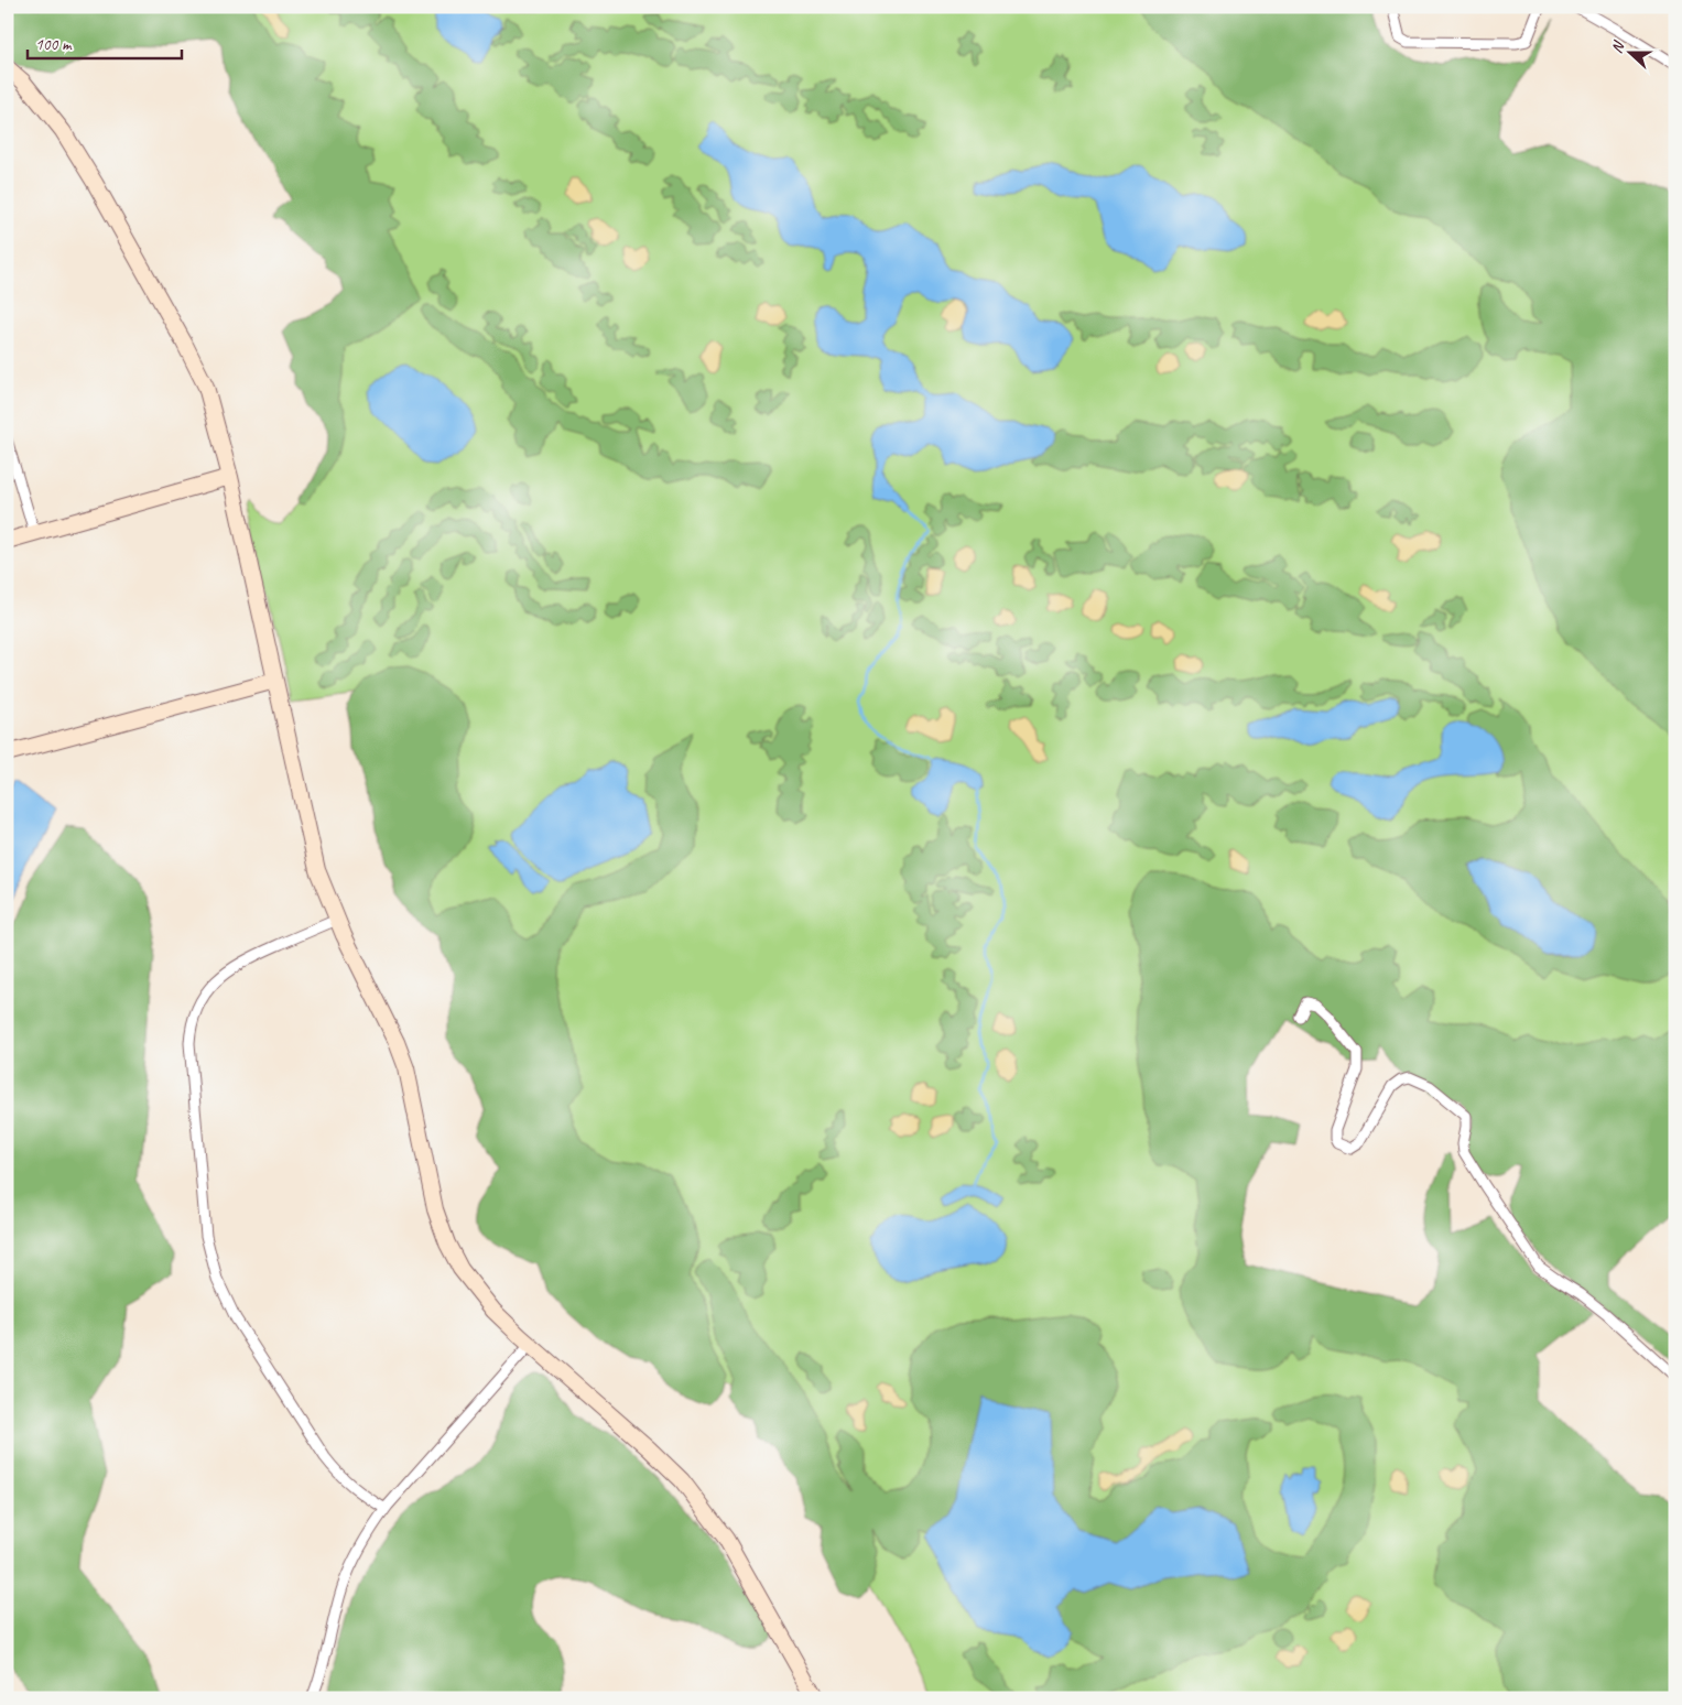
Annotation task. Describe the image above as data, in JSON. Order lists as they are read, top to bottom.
{
  "scale_bar": "100 m",
  "north": "left"
}
